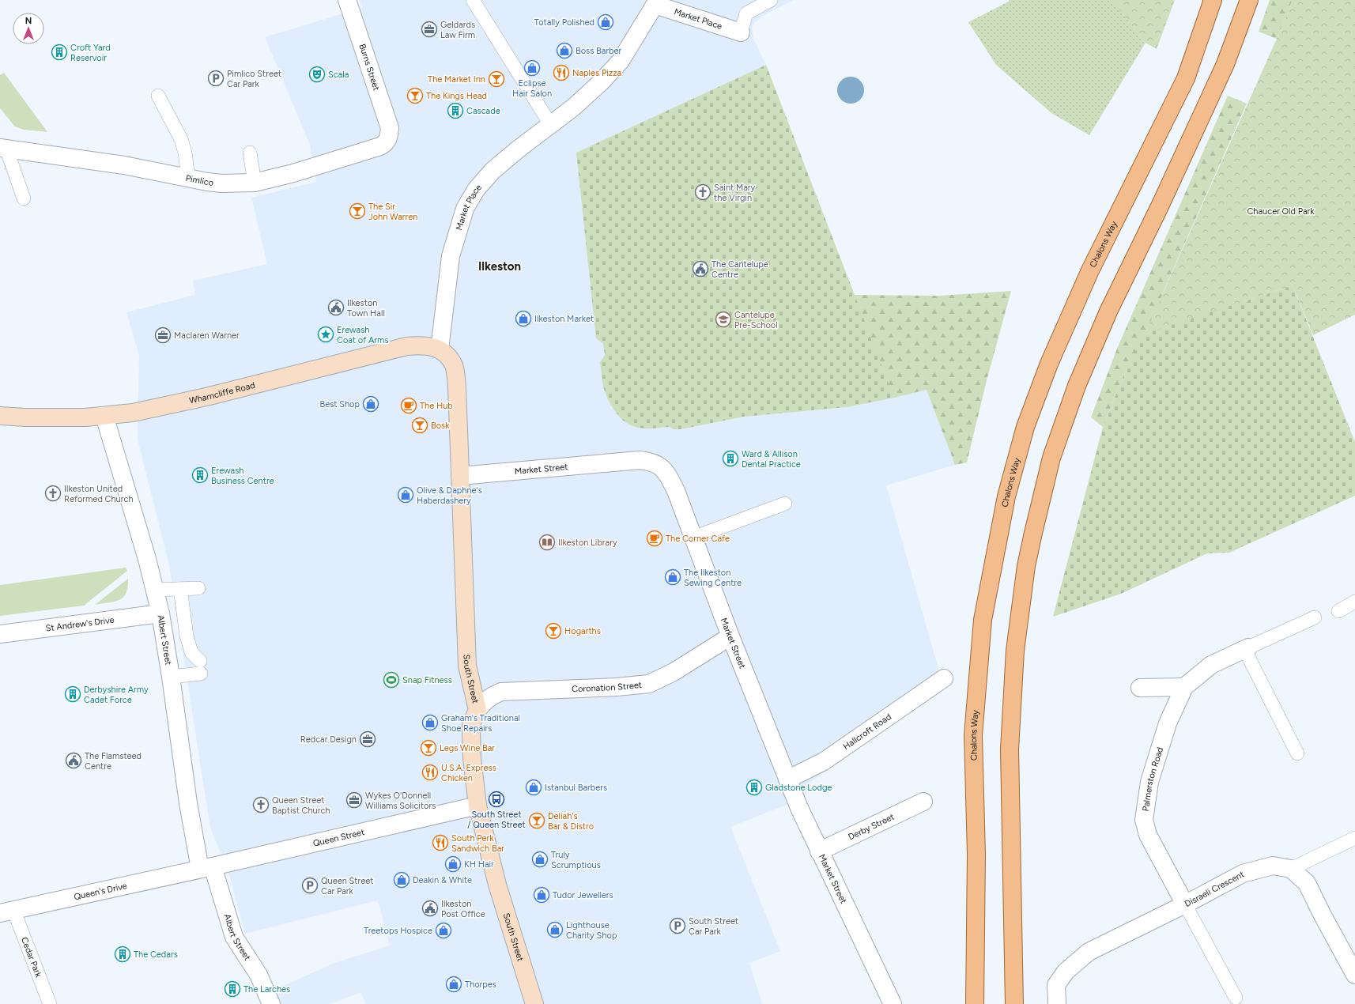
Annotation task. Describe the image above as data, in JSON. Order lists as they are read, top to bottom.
{
  "streets": {
    "main road": ["Chalons Way"],
    "street": [
      "Market Place",
      "Burns Street",
      "Pimlico",
      "Wharncliffe Road",
      "Market Street",
      "St Andrew's Drive",
      "Albert Street",
      "South Street",
      "Coronation Street",
      "Hallcroft Road",
      "Palmerston Road",
      "Derby Street",
      "Queen Street",
      "Disraeli Crescent",
      "Queen's Drive"
    ],
    "lane": ["Cedar Park"]
  },
  "crossings": [
    ["Market Place", "Wharncliffe Road"],
    ["Burns Street", "Pimlico"],
    ["Wharncliffe Road", "Albert Street"],
    ["Market Street", "South Street"],
    ["Market Street", "Coronation Street"],
    ["Market Street", "Hallcroft Road"],
    ["Market Street", "Derby Street"],
    ["St Andrew's Drive", "Albert Street"],
    ["Albert Street", "Queen Street"],
    ["Albert Street", "Queen's Drive"],
    ["South Street", "Coronation Street"],
    ["South Street", "Queen Street"],
    ["Palmerston Road", "Disraeli Crescent"],
    ["Queen Street", "Queen's Drive"],
    ["Queen's Drive", "Cedar Park"]
  ],
  "districts": ["Ilkeston"],
  "parks": ["Chaucer Old Park"],
  "places": {
    "shop": [
      "Totally Polished",
      "Boss Barber",
      "Eclipse Hair Salon",
      "Ilkeston Market",
      "Best Shop",
      "Olive & Daphne's Haberdashery",
      "The Ilkeston Sewing Centre",
      "Graham's Traditional Shoe Repairs",
      "Istanbul Barbers",
      "Truly Scrumptious",
      "KH Hair",
      "Deakin & White",
      "Tudor Jewellers",
      "Lighthouse Charity Shop",
      "Treetops Hospice",
      "Thorpes"
    ],
    "office": [
      "Geldards Law Firm",
      "Maclaren Warner",
      "Redcar Design",
      "Wykes O'Donnell Williams Solicitors"
    ],
    "building": [
      "Croft Yard Reservoir",
      "Cascade",
      "Ward & Allison Dental Practice",
      "Erewash Business Centre",
      "Derbyshire Army Cadet Force",
      "Gladstone Lodge",
      "The Cedars",
      "The Larches"
    ],
    "restaurant": ["Naples Pizza", "U.S.A. Express Chicken", "South Perk Sandwich Bar"],
    "theatre": ["Scala"],
    "parking": ["Pimlico Street Car Park", "Queen Street Car Park", "South Street Car Park"],
    "bar": [
      "The Market Inn",
      "The Kings Head",
      "The Sir John Warren",
      "Bosk",
      "Hogarths",
      "Legs Wine Bar",
      "Deliah's Bar & Distro"
    ],
    "church": ["Saint Mary the Virgin", "Ilkeston United Reformed Church", "Queen Street Baptist Church"],
    "public building": [
      "The Cantelupe Centre",
      "Ilkeston Town Hall",
      "The Flamsteed Centre",
      "Ilkeston Post Office"
    ],
    "school or university": ["Cantelupe Pre-School"],
    "place": ["Erewash Coat of Arms"],
    "cafe": ["The Hub", "The Corner Cafe"],
    "library": ["Ilkeston Library"],
    "sports": ["Snap Fitness"],
    "bus stop": ["South Street / Queen Street"]
  },
  "north": "top"
}
